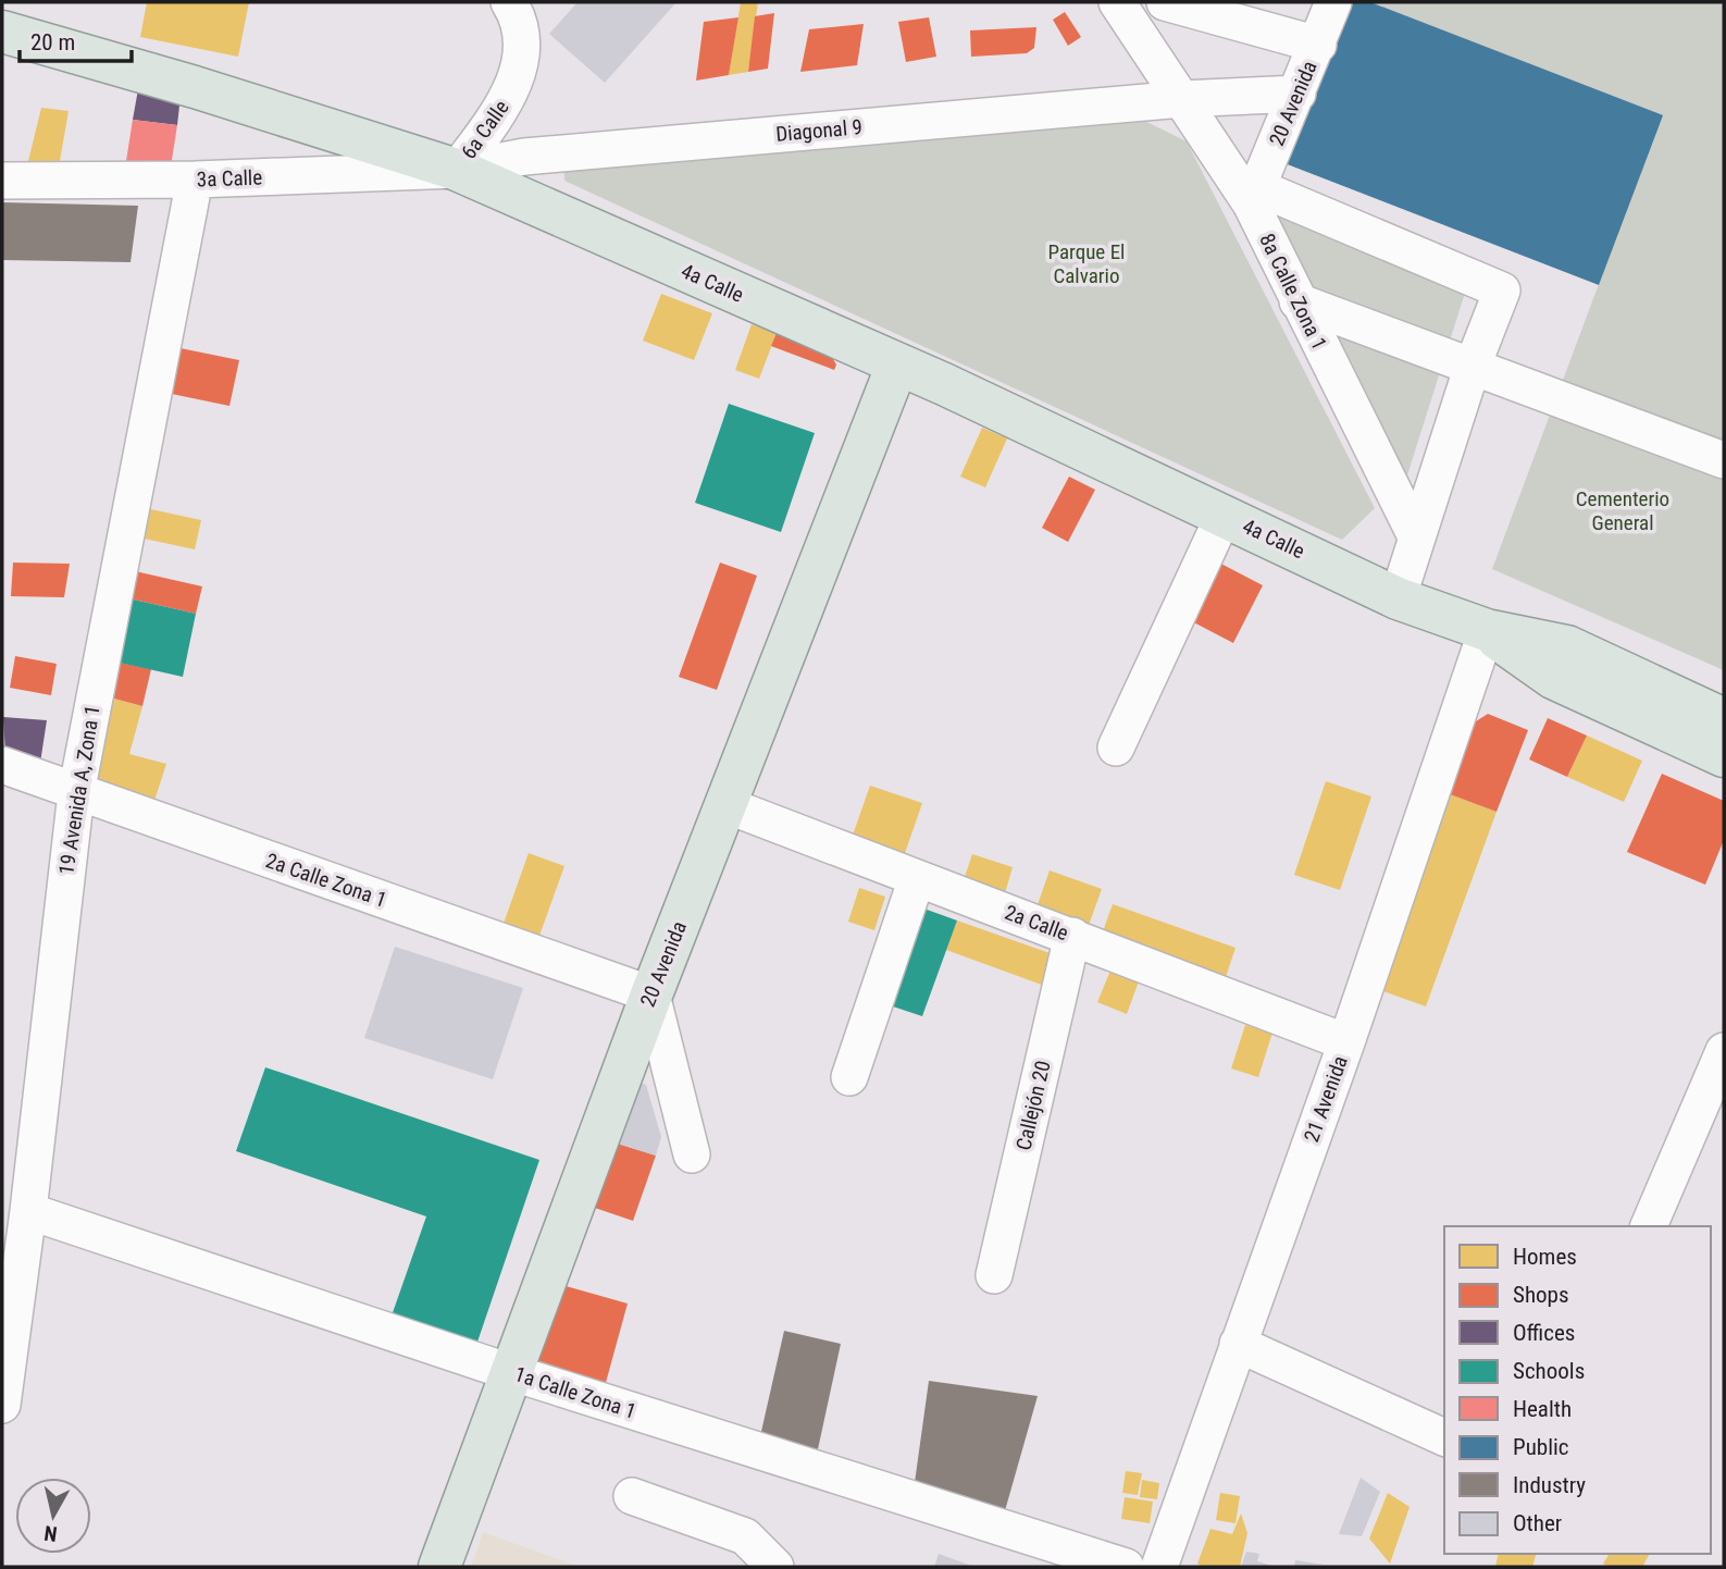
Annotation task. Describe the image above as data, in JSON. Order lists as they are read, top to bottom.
{
  "streets": {
    "main road": ["20 Avenida", "4a Calle"],
    "street": [
      "6a Calle",
      "Diagonal 9",
      "3a Calle",
      "8a Calle Zona 1",
      "19 Avenida A, Zona 1",
      "2a Calle Zona 1",
      "2a Calle",
      "21 Avenida",
      "Callejón 20",
      "1a Calle Zona 1"
    ]
  },
  "crossings": [
    ["20 Avenida", "Diagonal 9"],
    ["20 Avenida", "4a Calle"],
    ["20 Avenida", "8a Calle Zona 1"],
    ["20 Avenida", "2a Calle Zona 1"],
    ["20 Avenida", "2a Calle"],
    ["20 Avenida", "1a Calle Zona 1"],
    ["6a Calle", "Diagonal 9"],
    ["6a Calle", "3a Calle"],
    ["6a Calle", "4a Calle"],
    ["Diagonal 9", "3a Calle"],
    ["Diagonal 9", "4a Calle"],
    ["Diagonal 9", "8a Calle Zona 1"],
    ["3a Calle", "4a Calle"],
    ["3a Calle", "19 Avenida A, Zona 1"],
    ["4a Calle", "21 Avenida"],
    ["19 Avenida A, Zona 1", "2a Calle Zona 1"],
    ["19 Avenida A, Zona 1", "1a Calle Zona 1"],
    ["2a Calle", "21 Avenida"],
    ["2a Calle", "Callejón 20"]
  ],
  "parks": ["Parque El Calvario", "Cementerio General"],
  "legend": [
    "Homes",
    "Shops",
    "Offices",
    "Schools",
    "Health",
    "Public",
    "Industry",
    "Other"
  ],
  "scale_bar": "20 m",
  "north": "bottom"
}
